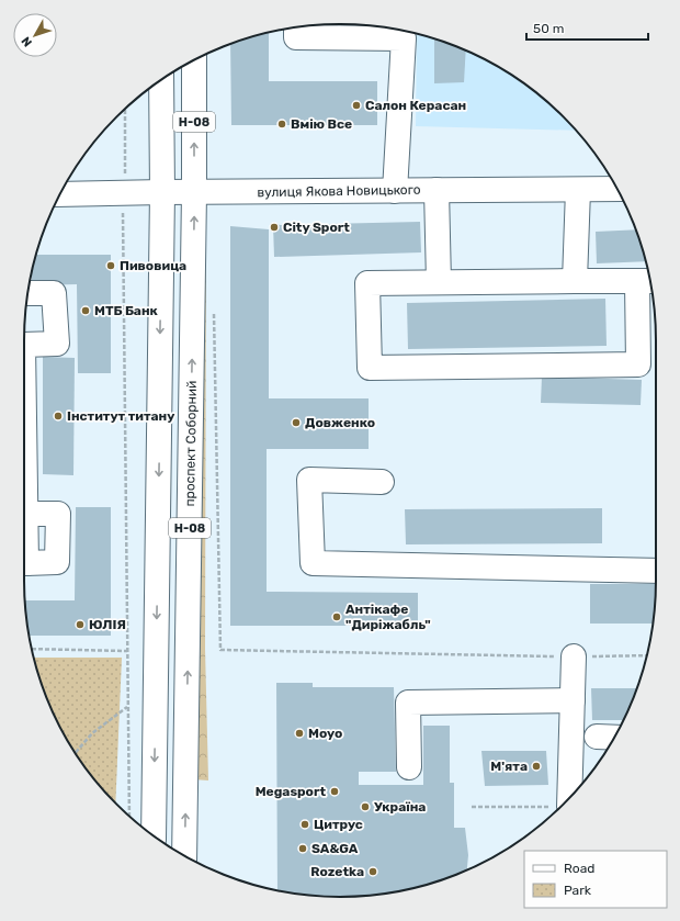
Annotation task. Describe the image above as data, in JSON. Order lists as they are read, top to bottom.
{
  "streets": {
    "main road": ["Н-08", "вулиця Якова Новицького", "проспект Соборний"]
  },
  "crossings": [
    ["Н-08", "вулиця Якова Новицького"],
    ["вулиця Якова Новицького", "проспект Соборний"]
  ],
  "places": [
    "Салон Керасан",
    "Вмію Все",
    "City Sport",
    "Пивовица",
    "МТБ Банк",
    "Інститут титану",
    "Довженко",
    "Антiкафе \"Дирiжабль\"",
    "ЮЛІЯ",
    "Moyo",
    "М'ята",
    "Megasport",
    "Україна",
    "Цитрус",
    "SA&GA",
    "Rozetka"
  ],
  "legend": ["Road", "Park"],
  "scale_bar": "50 m",
  "north": "bottom left"
}
